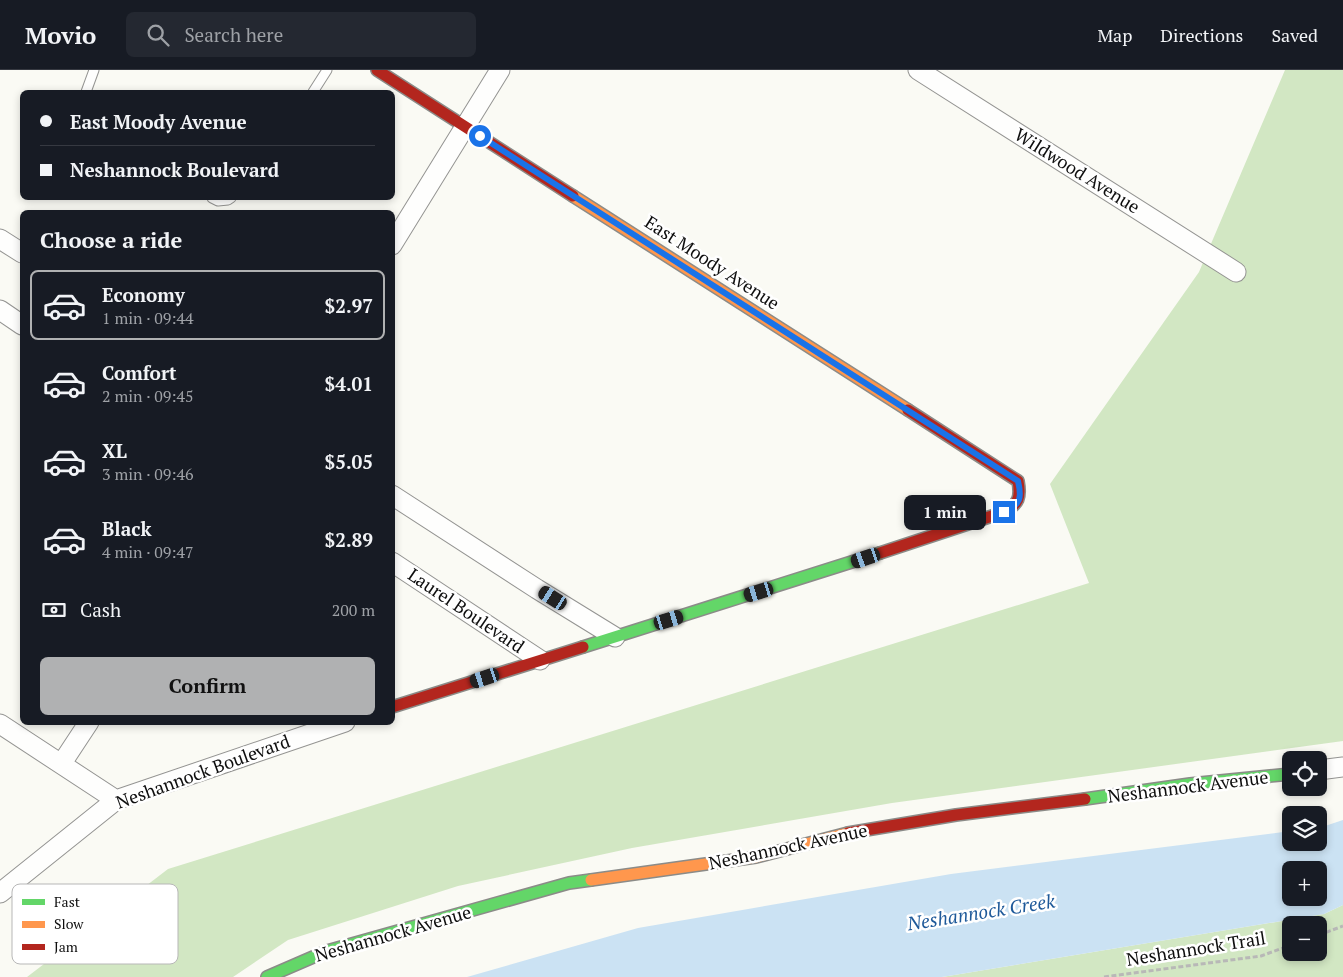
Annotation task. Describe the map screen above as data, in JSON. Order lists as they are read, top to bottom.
{
  "streets": {
    "street": [
      "Wildwood Avenue",
      "East Moody Avenue",
      "Laurel Boulevard",
      "Neshannock Boulevard",
      "Neshannock Avenue"
    ],
    "path": ["Neshannock Trail"]
  },
  "water": ["Neshannock Creek"],
  "legend": ["Fast", "Slow", "Jam"],
  "page": {
    "header": "Movio",
    "search": "Search here",
    "nav": ["Map", "Directions", "Saved"],
    "banner": ["East Moody Avenue", "Neshannock Boulevard"],
    "heading": "Choose a ride",
    "list": [
      {
        "name": "Economy",
        "note": "1 min · 09:44",
        "value": "$2.97"
      },
      {
        "name": "Comfort",
        "note": "2 min · 09:45",
        "value": "$4.01"
      },
      {
        "name": "XL",
        "note": "3 min · 09:46",
        "value": "$5.05"
      },
      {
        "name": "Black",
        "note": "4 min · 09:47",
        "value": "$2.89"
      }
    ],
    "bubble": "1 min",
    "pay": ["Cash", "200 m"],
    "buttons": "Confirm",
    "map_buttons": ["+", "−"]
  }
}
